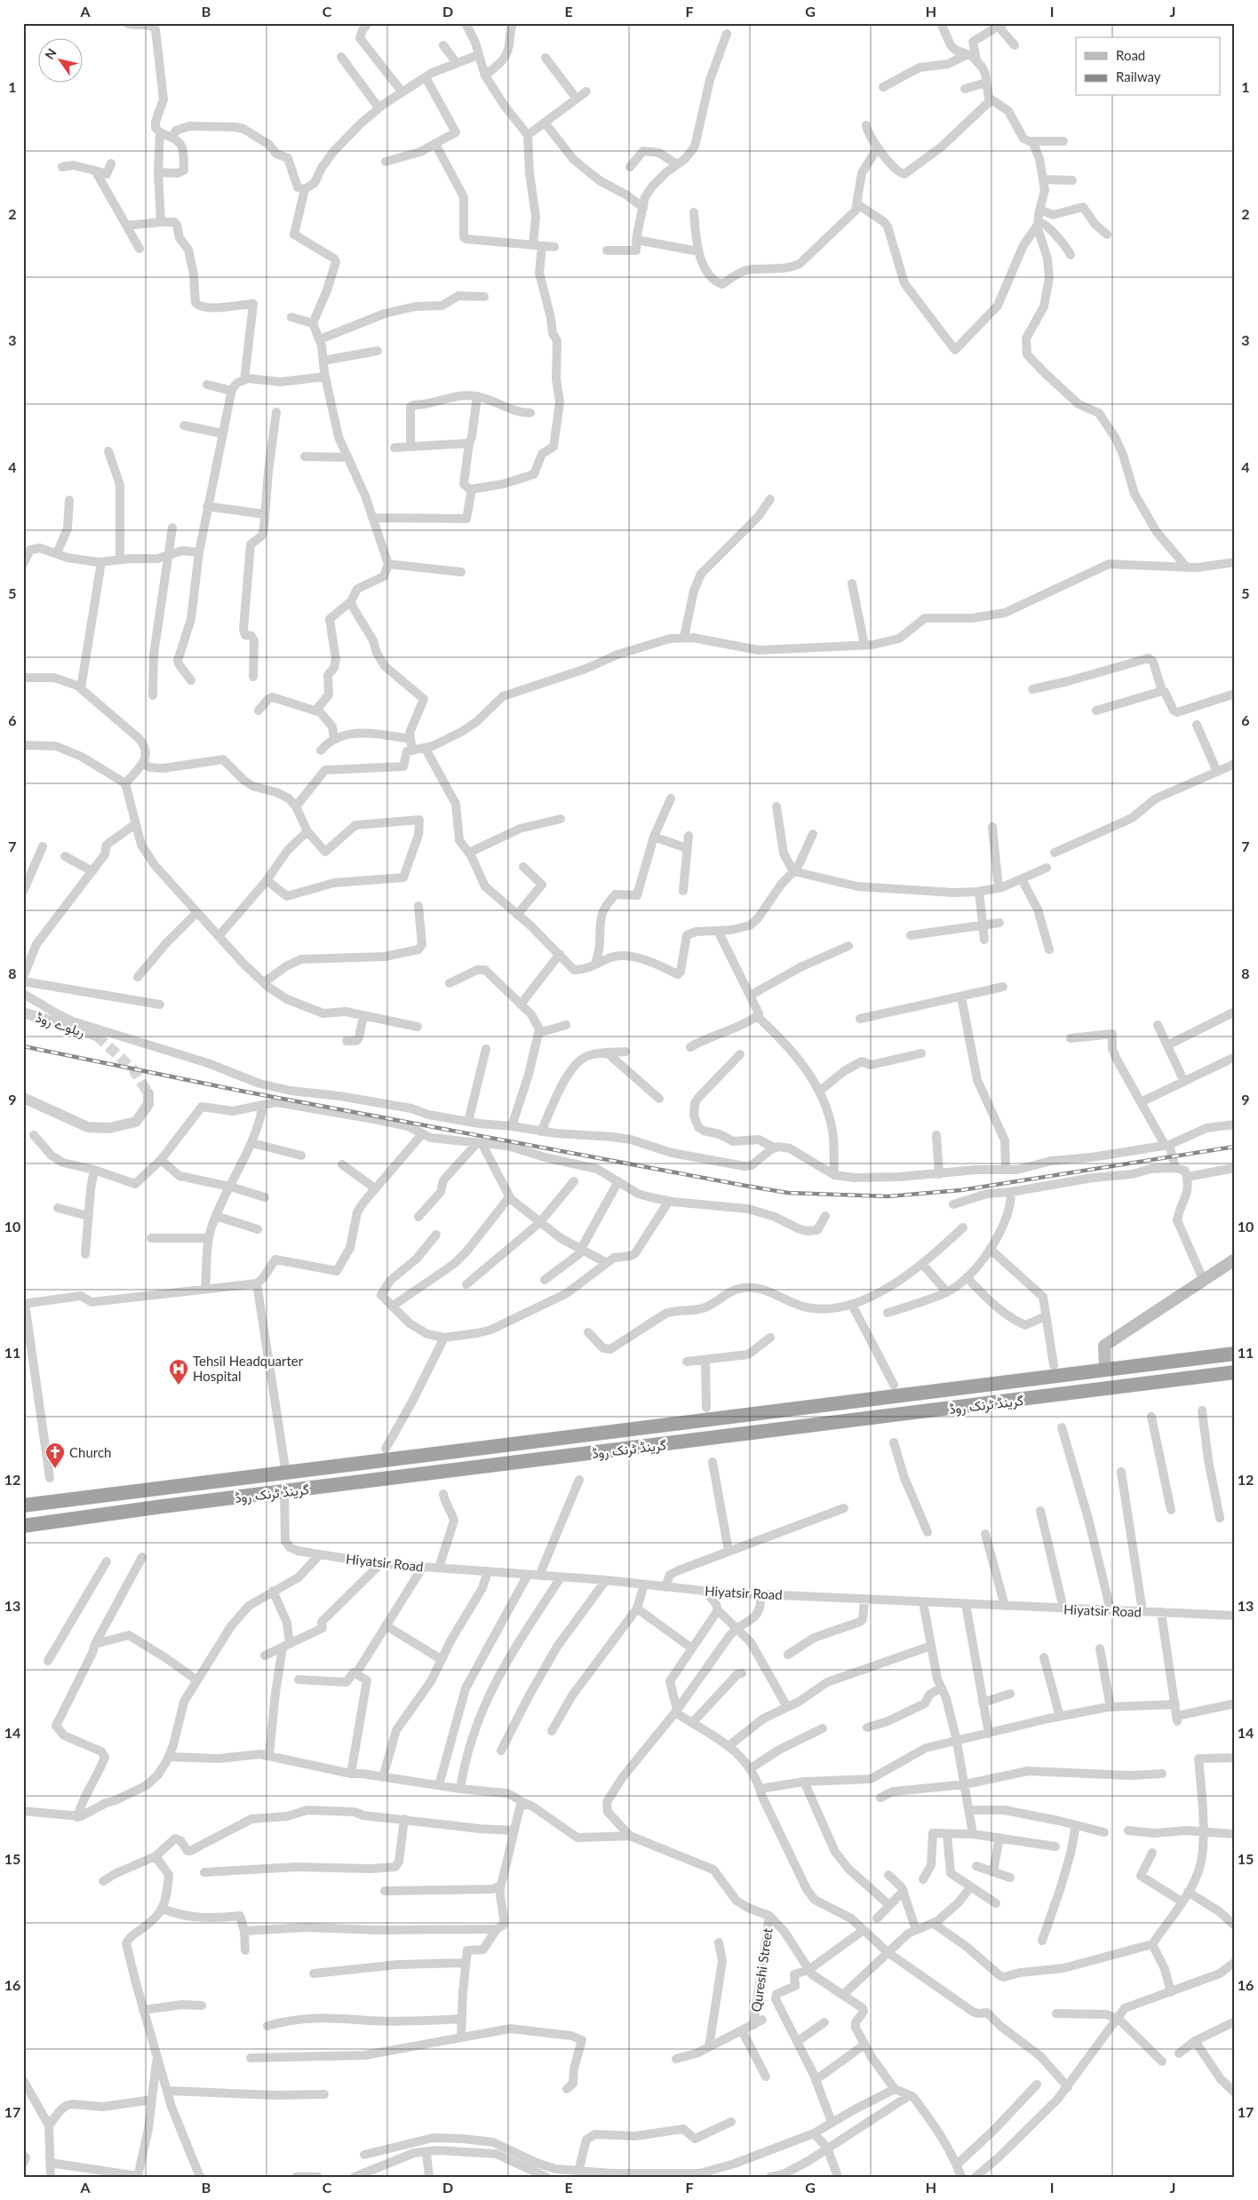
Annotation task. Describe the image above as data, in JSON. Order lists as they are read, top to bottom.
{
  "streets": {
    "highway": ["گرینڈ ٹرنک روڈ"],
    "street": ["ریلوے روڈ", "Hiyatsir Road", "Qureshi Street"]
  },
  "crossings": [
    ["گرینڈ ٹرنک روڈ", "Hiyatsir Road"]
  ],
  "places": {
    "hospital": ["Tehsil Headquarter Hospital"],
    "church": ["Church"]
  },
  "legend": ["Road", "Railway"],
  "north": "top left",
  "grid": {
    "columns": [
      "A",
      "B",
      "C",
      "D",
      "E",
      "F",
      "G",
      "H",
      "I",
      "J"
    ],
    "rows": [
      "1",
      "2",
      "3",
      "4",
      "5",
      "6",
      "7",
      "8",
      "9",
      "10",
      "11",
      "12",
      "13",
      "14",
      "15",
      "16",
      "17"
    ]
  }
}
